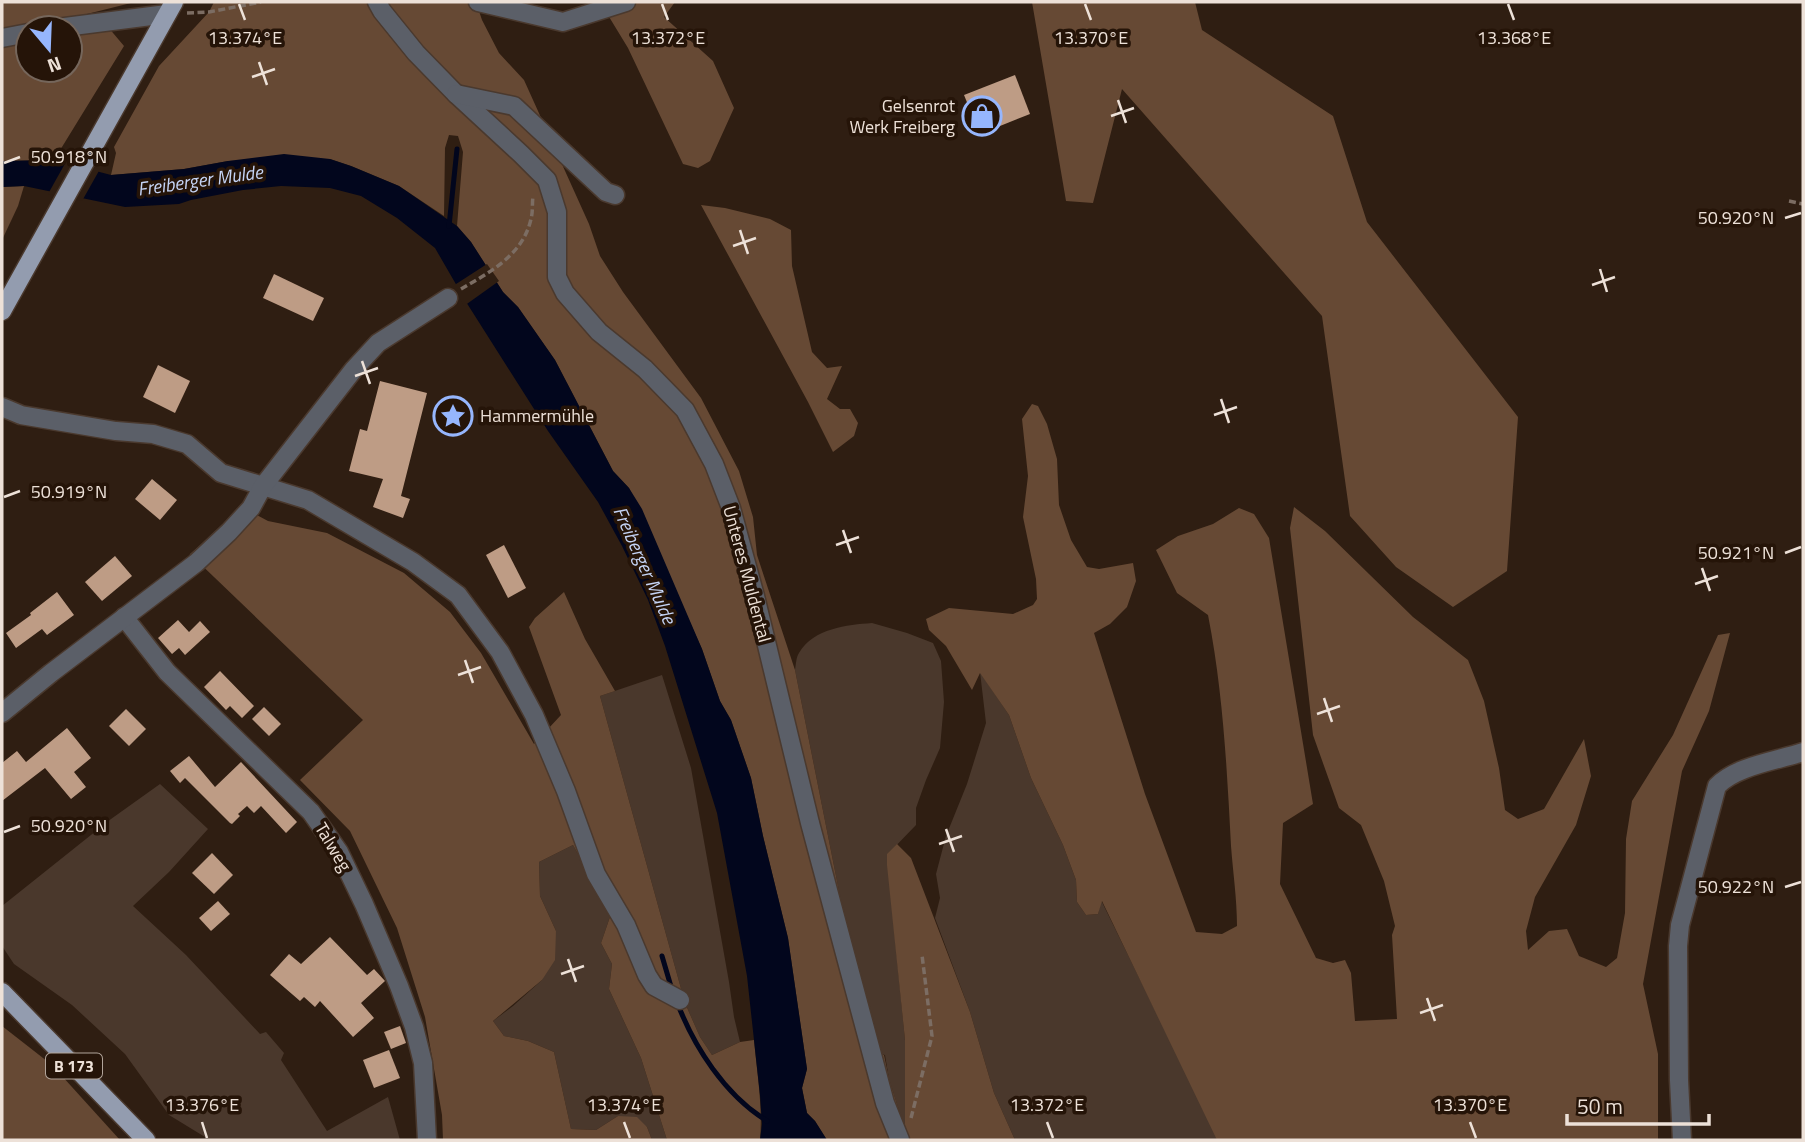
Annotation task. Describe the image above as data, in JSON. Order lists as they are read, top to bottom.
{
  "streets": {
    "main road": ["B 173"],
    "street": ["Unteres Muldental", "Talweg"]
  },
  "water": ["Freiberger Mulde"],
  "places": {
    "shop": ["Gelsenrot Werk Freiberg"],
    "place": ["Hammermühle"]
  },
  "scale_bar": "50 m",
  "north": "bottom",
  "coordinates": [
    "13.374°E",
    "13.370°E",
    "13.372°E",
    "13.368°E",
    "50.918°N",
    "50.920°N",
    "50.919°N",
    "50.921°N",
    "50.922°N",
    "13.376°E"
  ]
}
